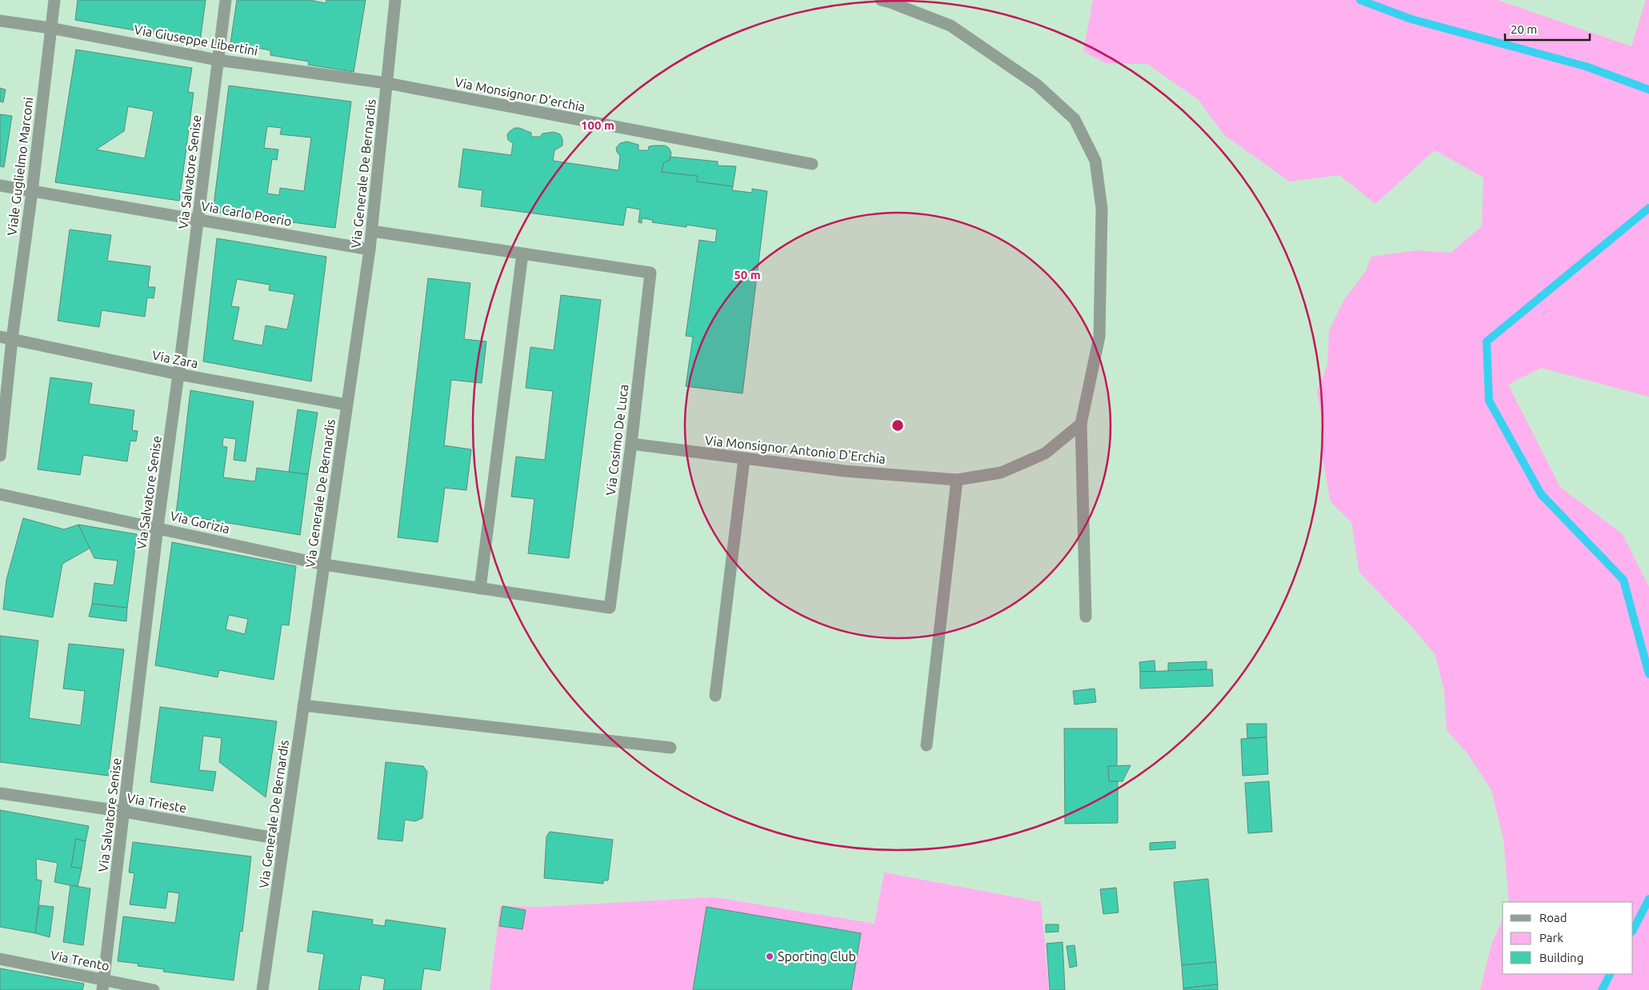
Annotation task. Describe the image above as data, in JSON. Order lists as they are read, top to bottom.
{
  "streets": {
    "street": [
      "Via Giuseppe Libertini",
      "Via Monsignor D'erchia",
      "Viale Guglielmo Marconi",
      "Via Salvatore Senise",
      "Via Generale De Bernardis",
      "Via Carlo Poerio",
      "Via Zara",
      "Via Cosimo De Luca",
      "Via Monsignor Antonio D'Erchia",
      "Via Gorizia",
      "Via Trieste",
      "Via Trento"
    ]
  },
  "crossings": [
    ["Via Giuseppe Libertini", "Via Monsignor D'erchia"],
    ["Via Giuseppe Libertini", "Viale Guglielmo Marconi"],
    ["Via Giuseppe Libertini", "Via Salvatore Senise"],
    ["Via Giuseppe Libertini", "Via Generale De Bernardis"],
    ["Via Monsignor D'erchia", "Via Generale De Bernardis"],
    ["Viale Guglielmo Marconi", "Via Carlo Poerio"],
    ["Viale Guglielmo Marconi", "Via Zara"],
    ["Via Salvatore Senise", "Via Carlo Poerio"],
    ["Via Salvatore Senise", "Via Zara"],
    ["Via Salvatore Senise", "Via Gorizia"],
    ["Via Salvatore Senise", "Via Trieste"],
    ["Via Salvatore Senise", "Via Trento"],
    ["Via Generale De Bernardis", "Via Carlo Poerio"],
    ["Via Generale De Bernardis", "Via Zara"],
    ["Via Generale De Bernardis", "Via Cosimo De Luca"],
    ["Via Generale De Bernardis", "Via Gorizia"],
    ["Via Generale De Bernardis", "Via Trieste"],
    ["Via Cosimo De Luca", "Via Monsignor Antonio D'Erchia"],
    ["Via Cosimo De Luca", "Via Gorizia"]
  ],
  "places": ["Sporting Club"],
  "legend": ["Road", "Park", "Building"],
  "scale_bar": "20 m",
  "rings": ["100 m", "50 m"]
}
